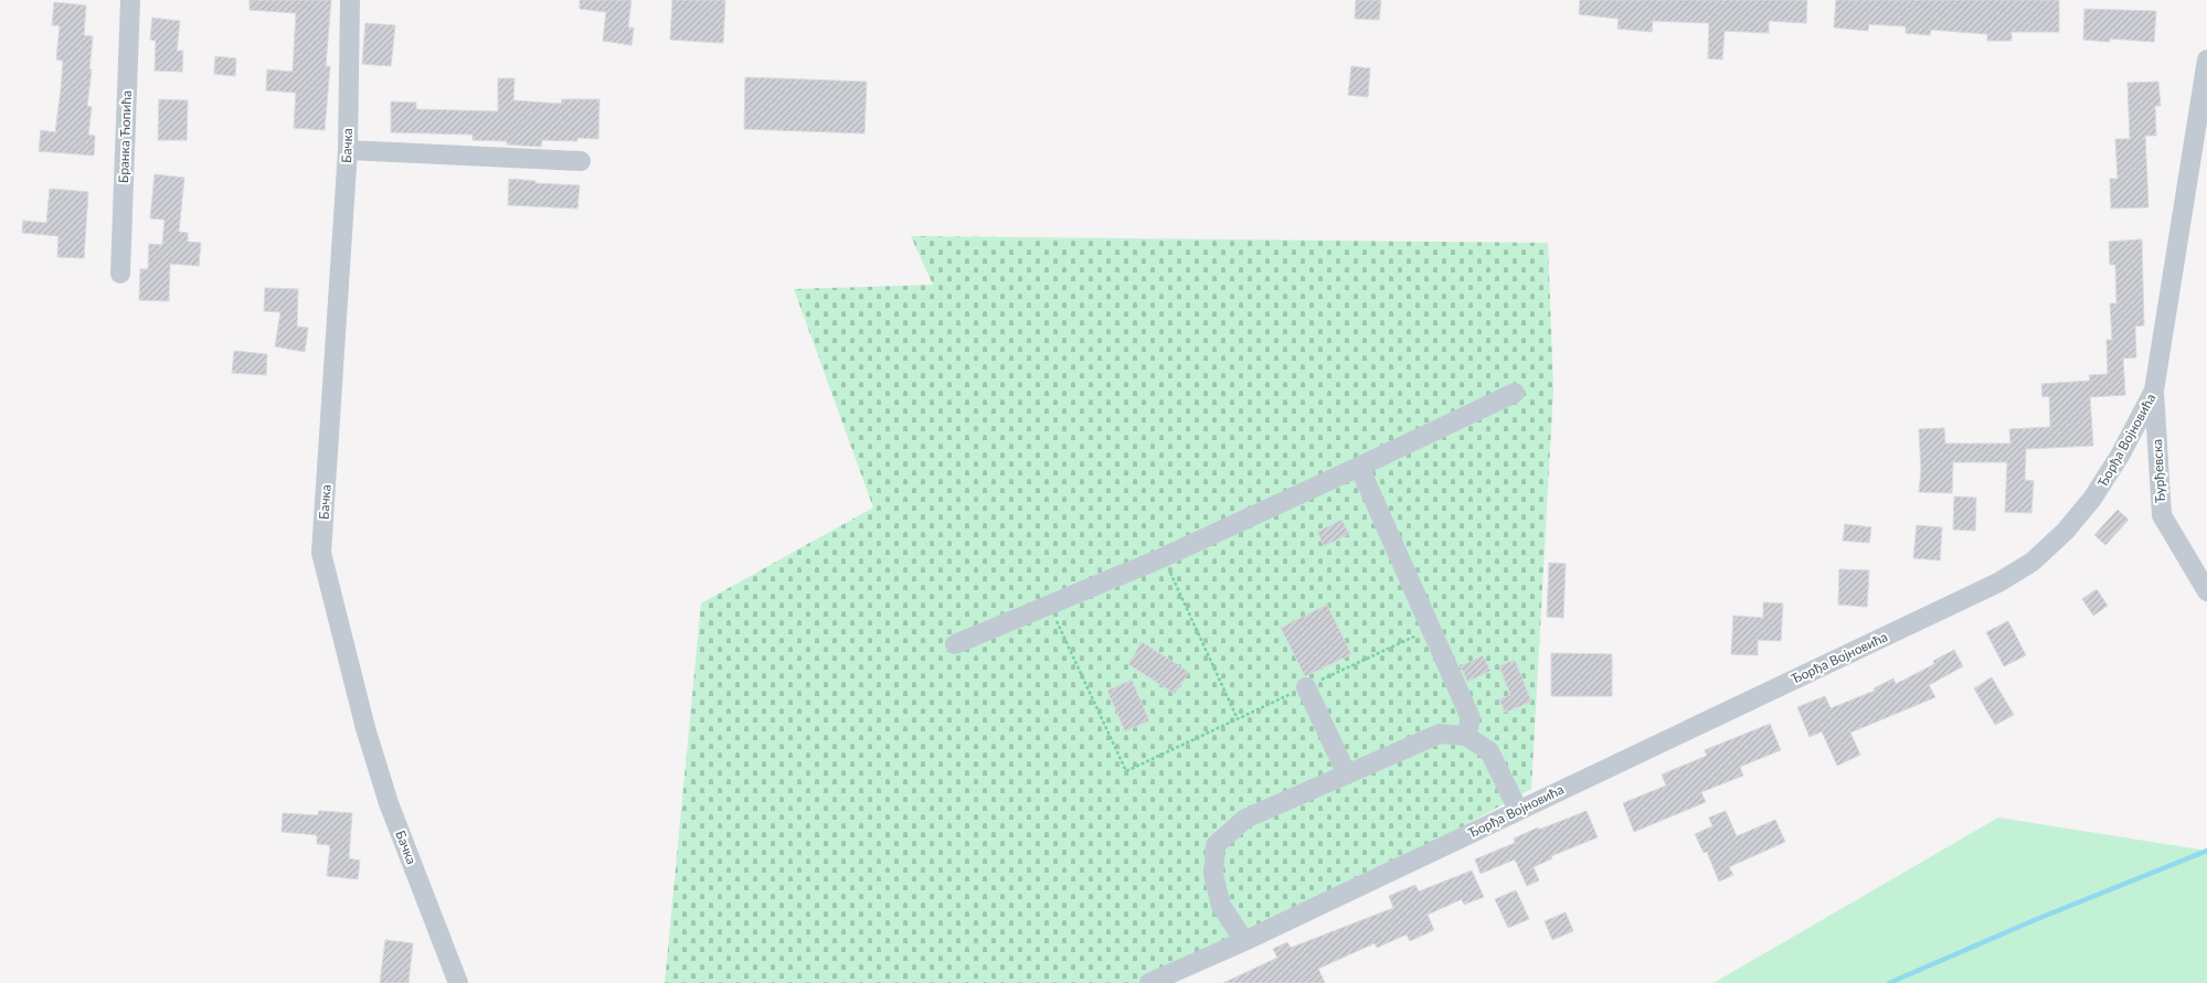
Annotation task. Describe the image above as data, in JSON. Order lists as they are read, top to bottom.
{
  "streets": {
    "street": [
      "Бранка Ћопића",
      "Бачка",
      "Ђорђа Војновића",
      "Ђурђевска"
    ]
  },
  "crossings": [
    ["Ђорђа Војновића", "Ђурђевска"]
  ]
}
